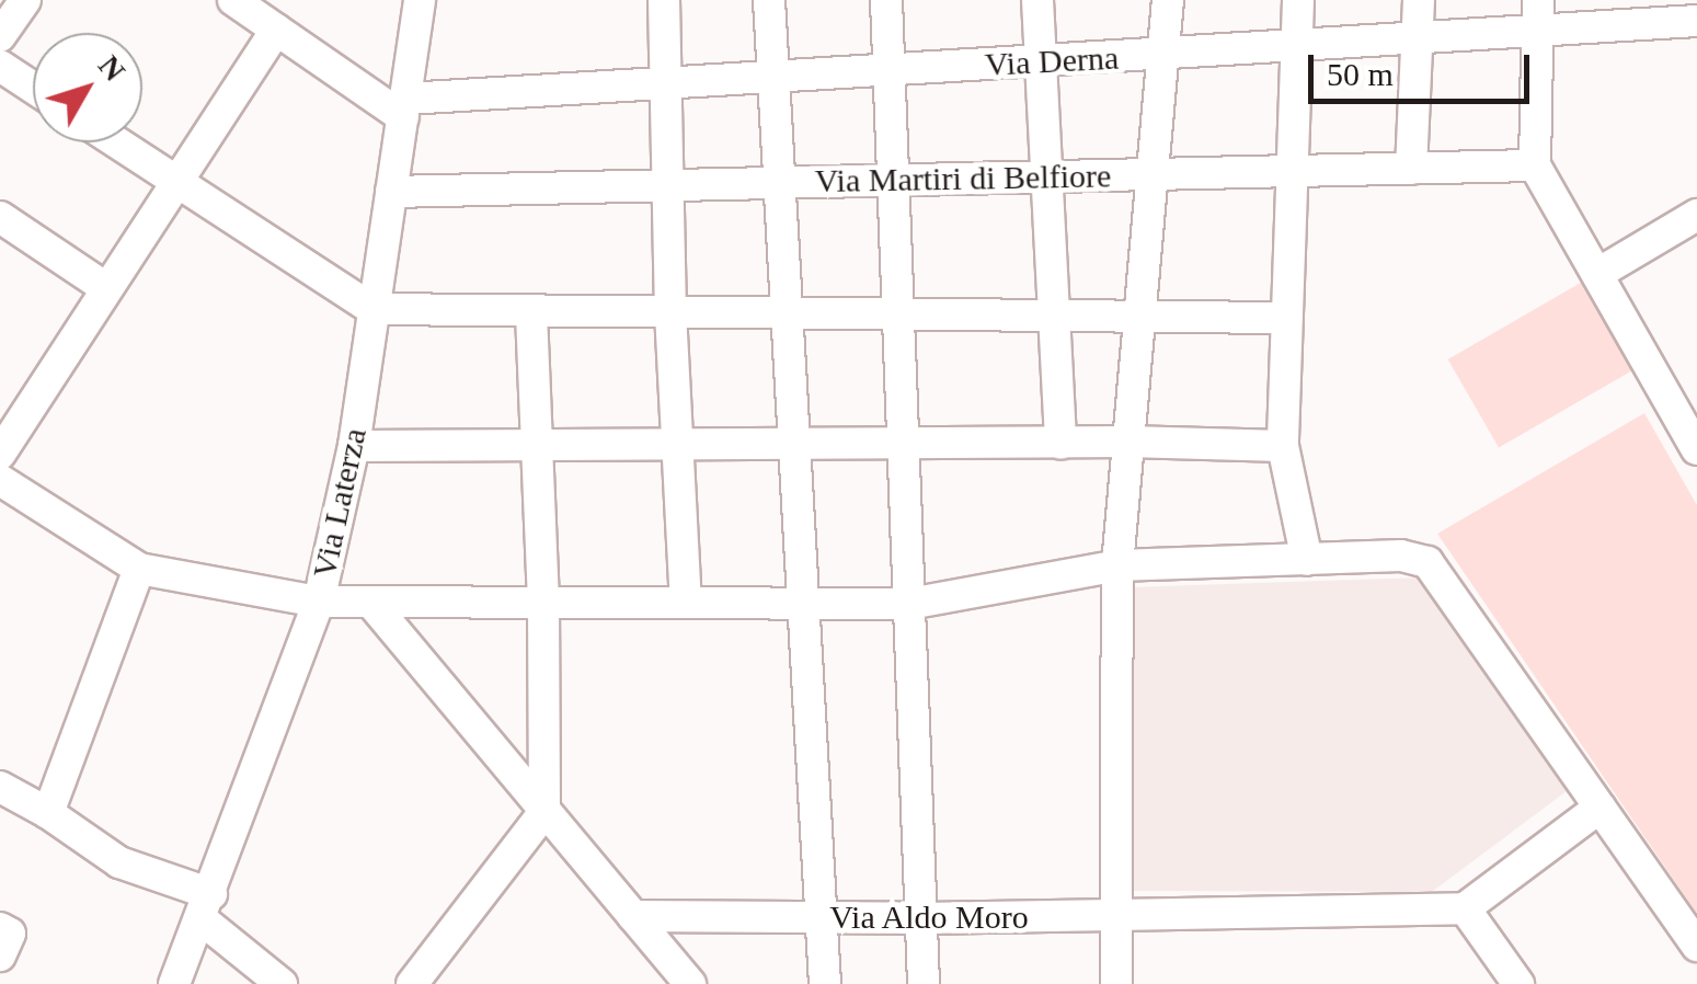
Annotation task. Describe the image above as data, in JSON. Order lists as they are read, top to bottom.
{
  "streets": {
    "street": [
      "Via Derna",
      "Via Martiri di Belfiore",
      "Via Laterza",
      "Via Aldo Moro"
    ]
  },
  "crossings": [
    ["Via Derna", "Via Laterza"],
    ["Via Martiri di Belfiore", "Via Laterza"]
  ],
  "scale_bar": "50 m",
  "north": "top right"
}
